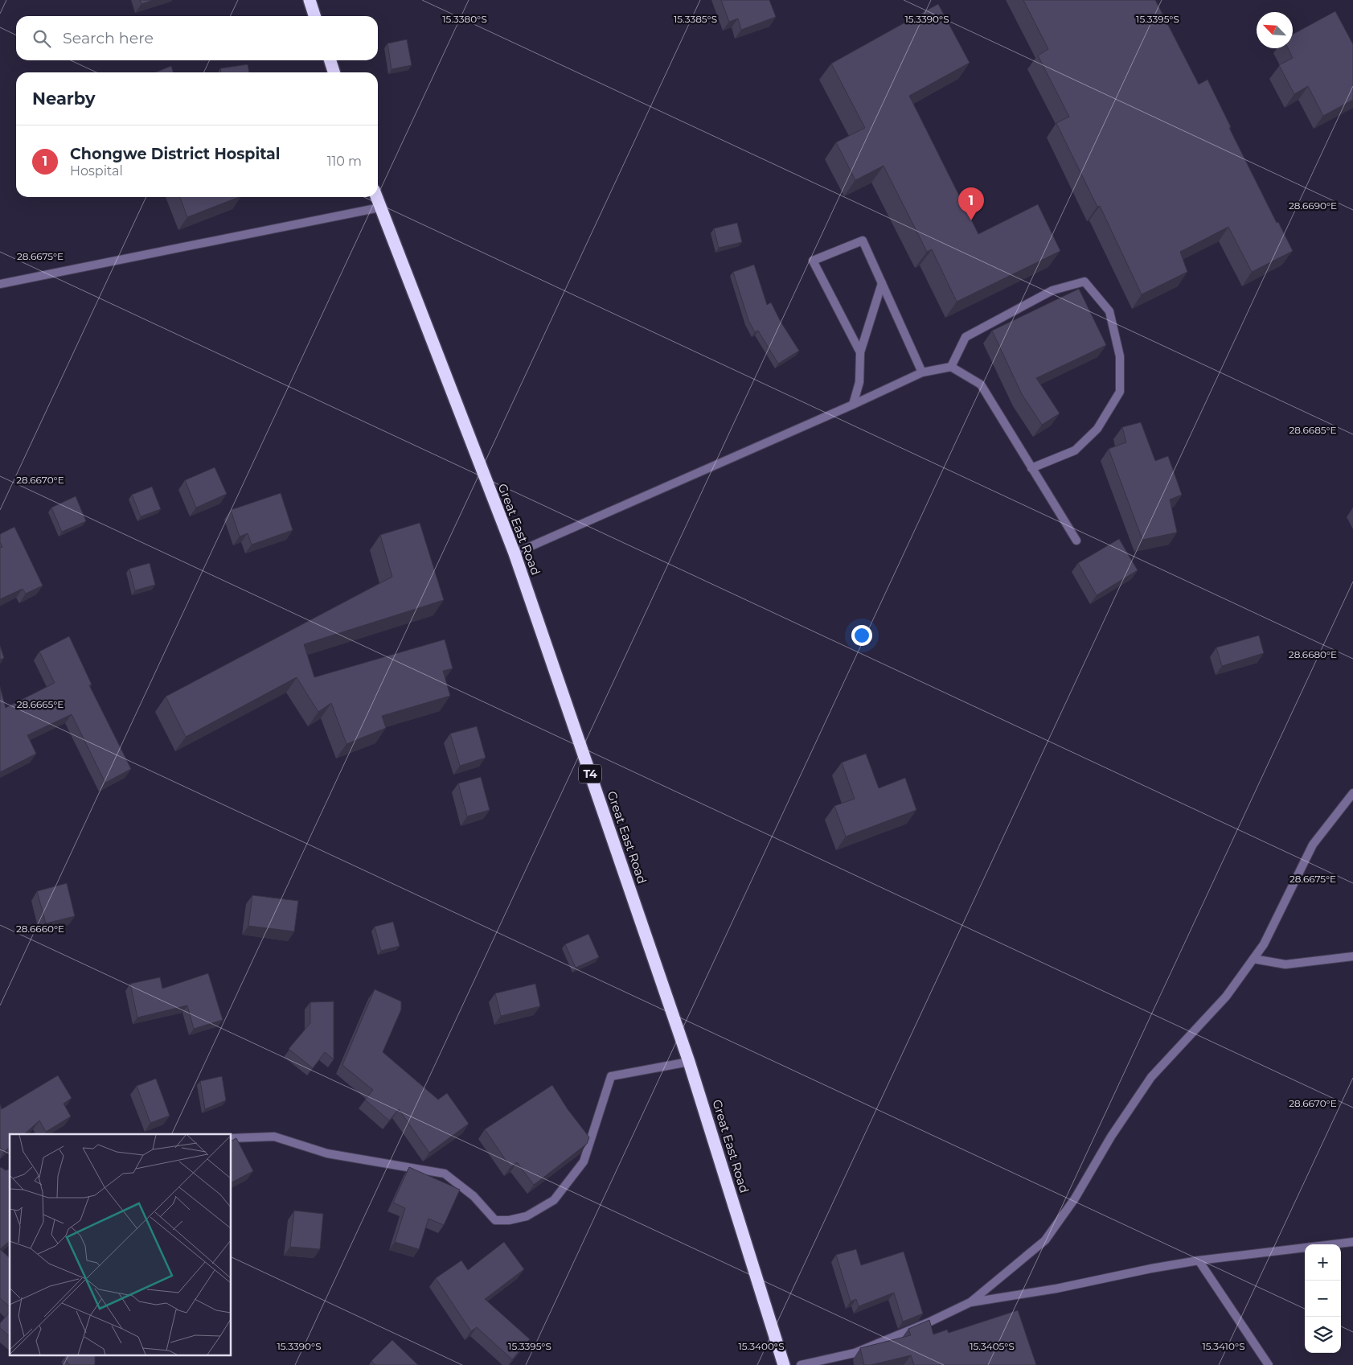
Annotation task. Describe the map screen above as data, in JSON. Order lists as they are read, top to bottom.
{
  "streets": {
    "highway": ["Great East Road", "T4"]
  },
  "north": "top left",
  "page": {
    "search": "Search here",
    "heading": "Nearby",
    "list": [
      {
        "mark": "1",
        "name": "Chongwe District Hospital",
        "note": "Hospital",
        "value": "110 m"
      }
    ],
    "pins": "1",
    "map_buttons": ["+", "−"]
  },
  "coordinates": [
    "15.3380°S",
    "15.3385°S",
    "15.3390°S",
    "15.3395°S",
    "28.6690°E",
    "28.6675°E",
    "28.6685°E",
    "28.6670°E",
    "28.6680°E",
    "28.6665°E",
    "28.6660°E",
    "15.3400°S",
    "15.3405°S",
    "15.3410°S"
  ]
}
